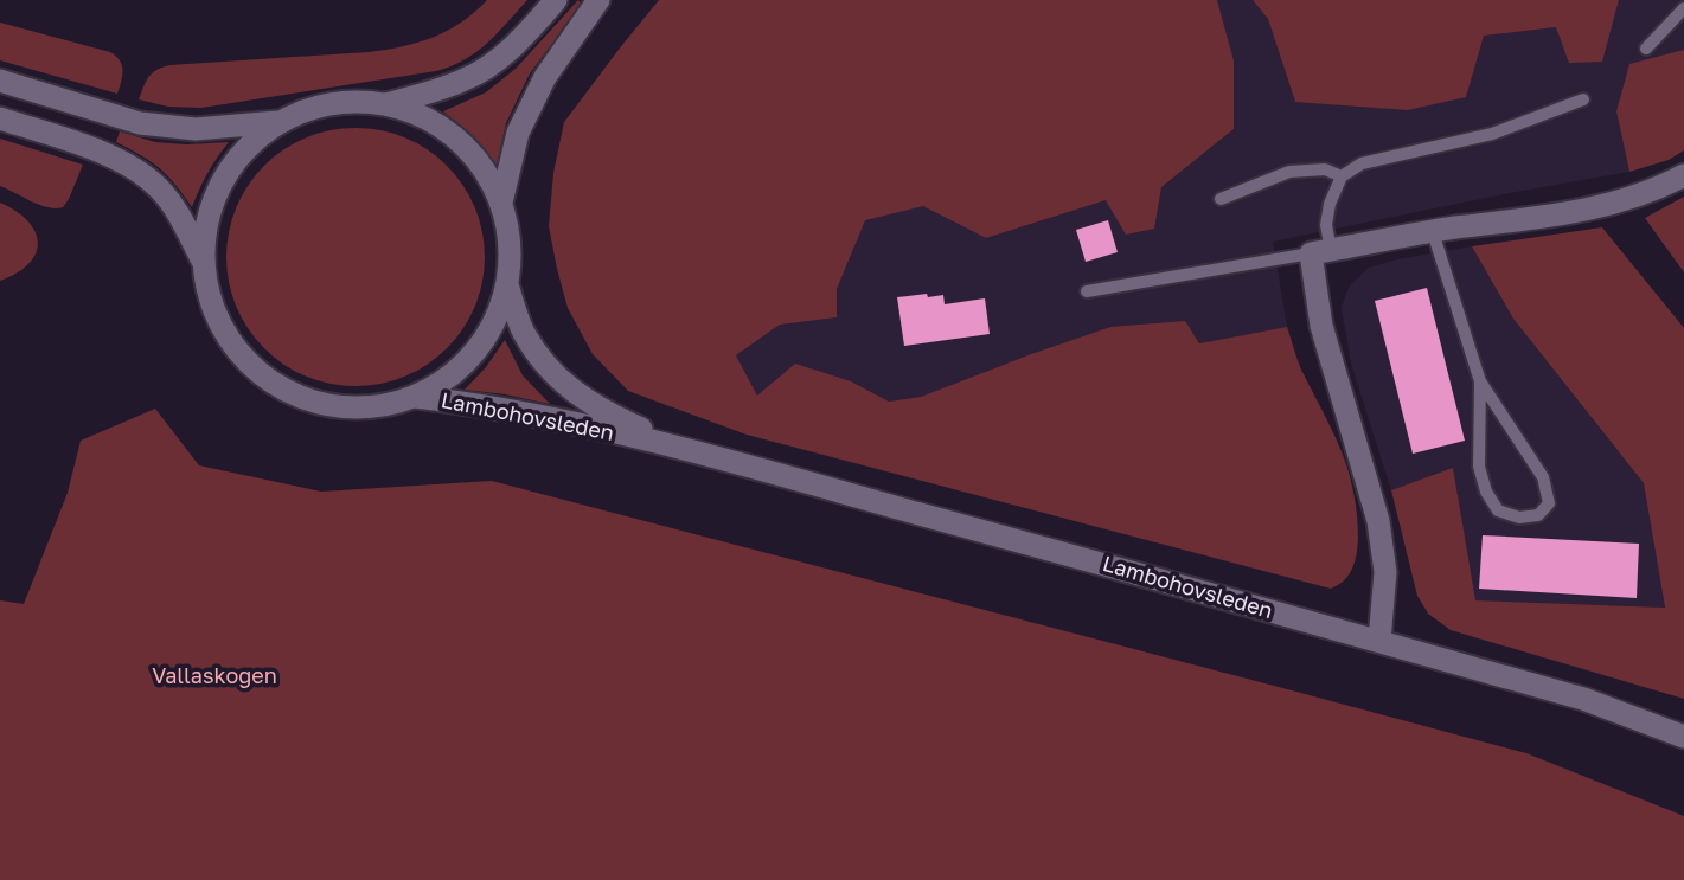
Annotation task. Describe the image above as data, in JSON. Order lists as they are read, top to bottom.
{
  "streets": {
    "main road": ["Lambohovsleden"]
  },
  "parks": ["Vallaskogen"]
}
